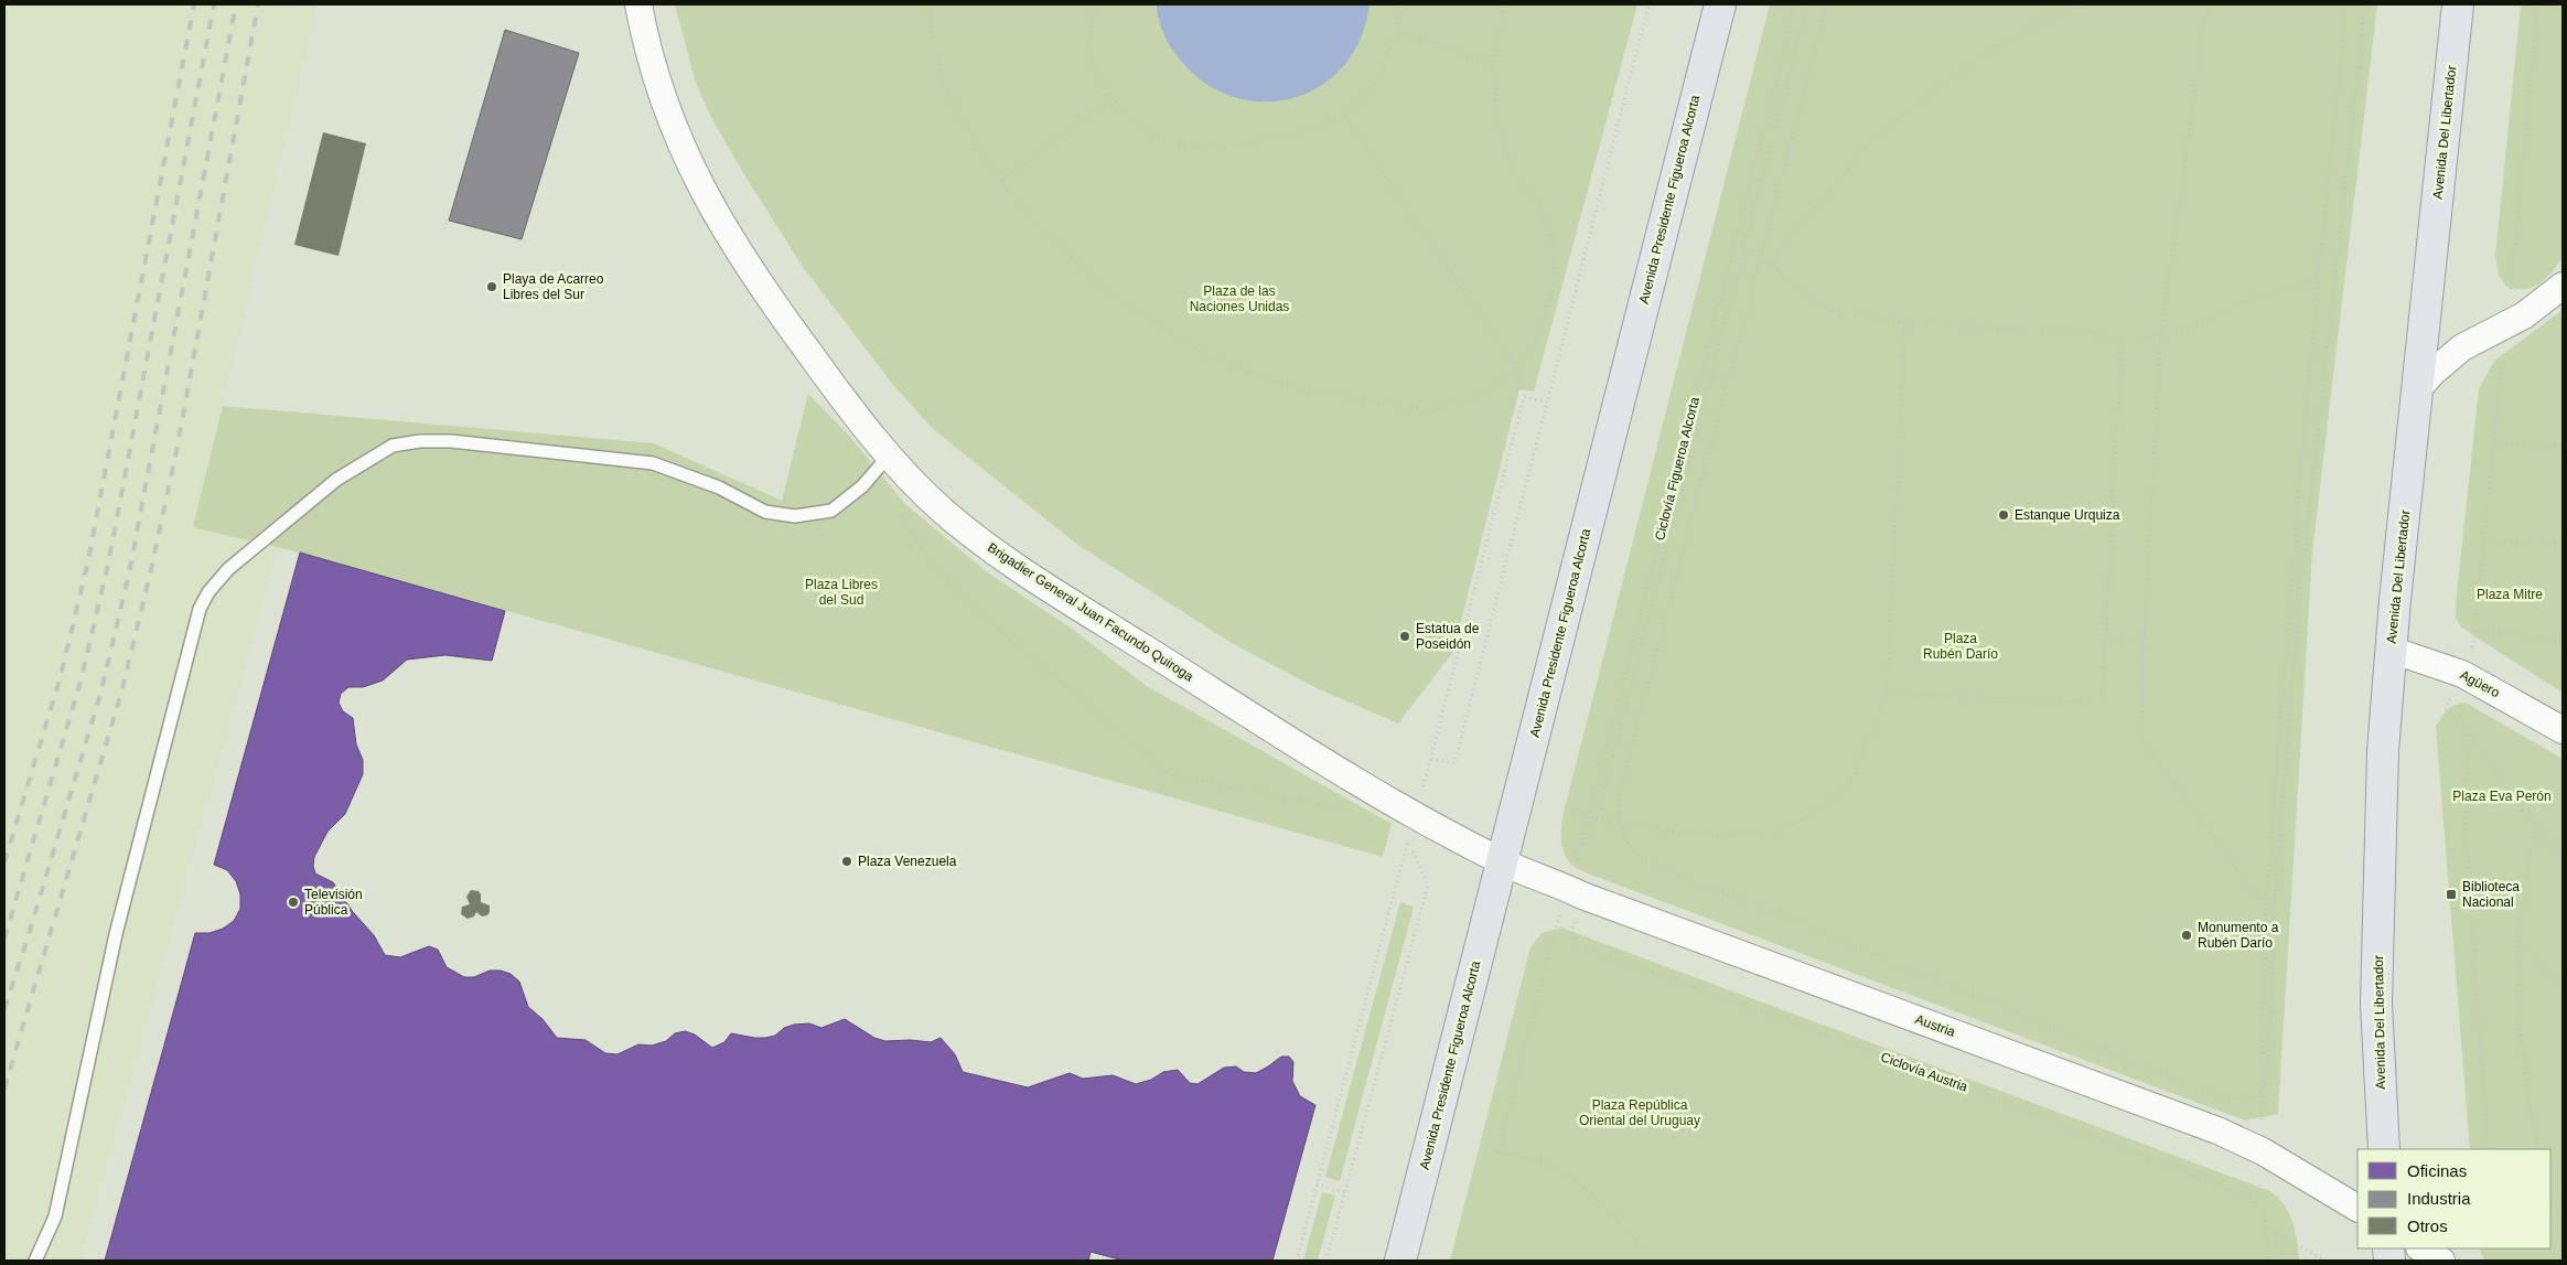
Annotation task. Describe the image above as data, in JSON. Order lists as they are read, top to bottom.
{
  "streets": {
    "main road": ["Avenida Del Libertador", "Avenida Presidente Figueroa Alcorta"],
    "street": ["Brigadier General Juan Facundo Quiroga", "Agüero", "Austria"],
    "path": ["Ciclovía Figueroa Alcorta", "Ciclovía Austria"]
  },
  "crossings": [
    ["Avenida Del Libertador", "Agüero"],
    ["Avenida Presidente Figueroa Alcorta", "Brigadier General Juan Facundo Quiroga"],
    ["Avenida Presidente Figueroa Alcorta", "Austria"],
    ["Brigadier General Juan Facundo Quiroga", "Austria"],
    ["Austria", "Ciclovía Austria"]
  ],
  "parks": [
    "Plaza de las Naciones Unidas",
    "Plaza Libres del Sud",
    "Plaza Mitre",
    "Plaza Rubén Darío",
    "Plaza Eva Perón",
    "Plaza República Oriental del Uruguay"
  ],
  "places": {
    "other": [
      "Playa de Acarreo Libres del Sur",
      "Estanque Urquiza",
      "Estatua de Poseidón",
      "Plaza Venezuela",
      "Televisión Pública",
      "Monumento a Rubén Darío"
    ],
    "transit": ["Biblioteca Nacional"]
  },
  "legend": ["Oficinas", "Industria", "Otros"]
}
